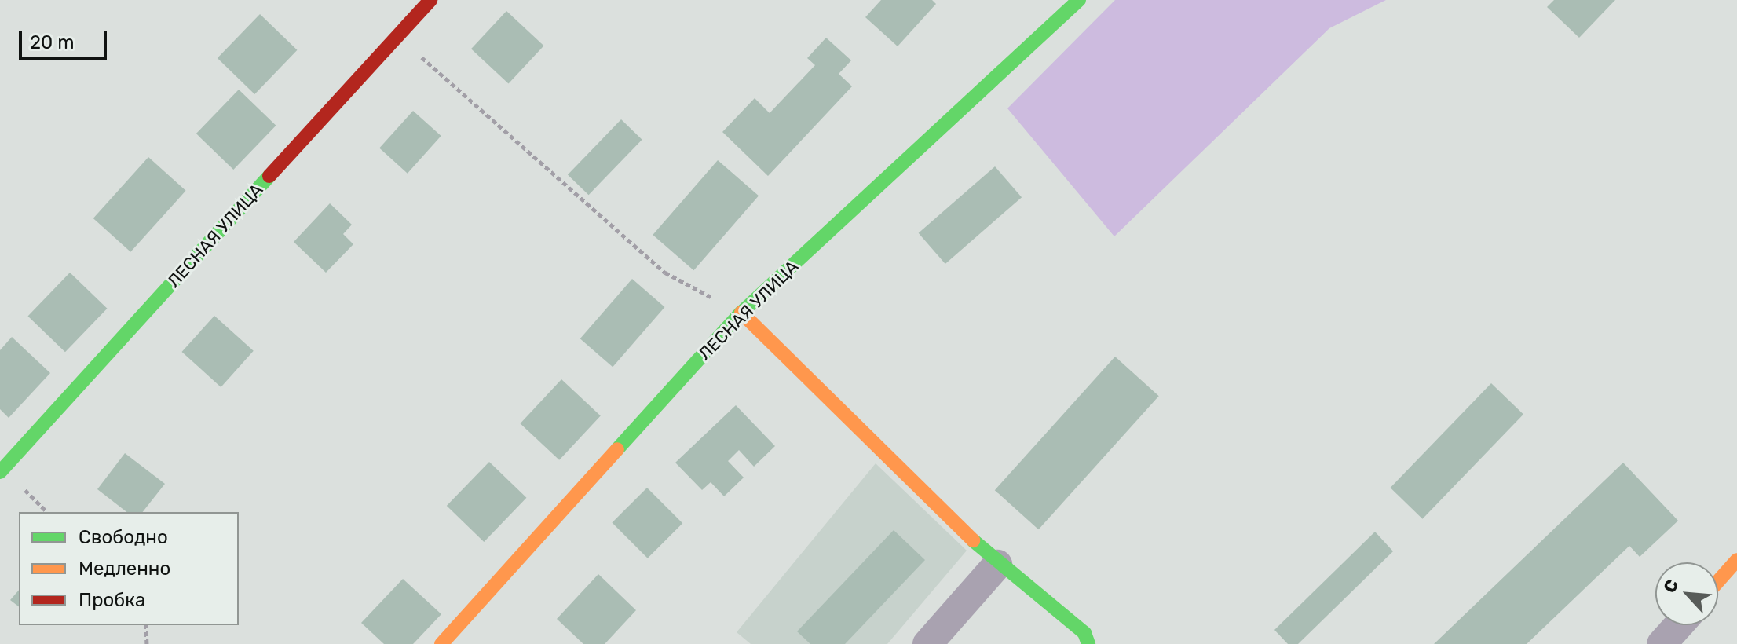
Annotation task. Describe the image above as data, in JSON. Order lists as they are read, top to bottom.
{
  "streets": {
    "street": ["ЛЕСНАЯ УЛИЦА"]
  },
  "legend": ["Свободно", "Медленно", "Пробка"],
  "scale_bar": "20 m",
  "north": "top left"
}
